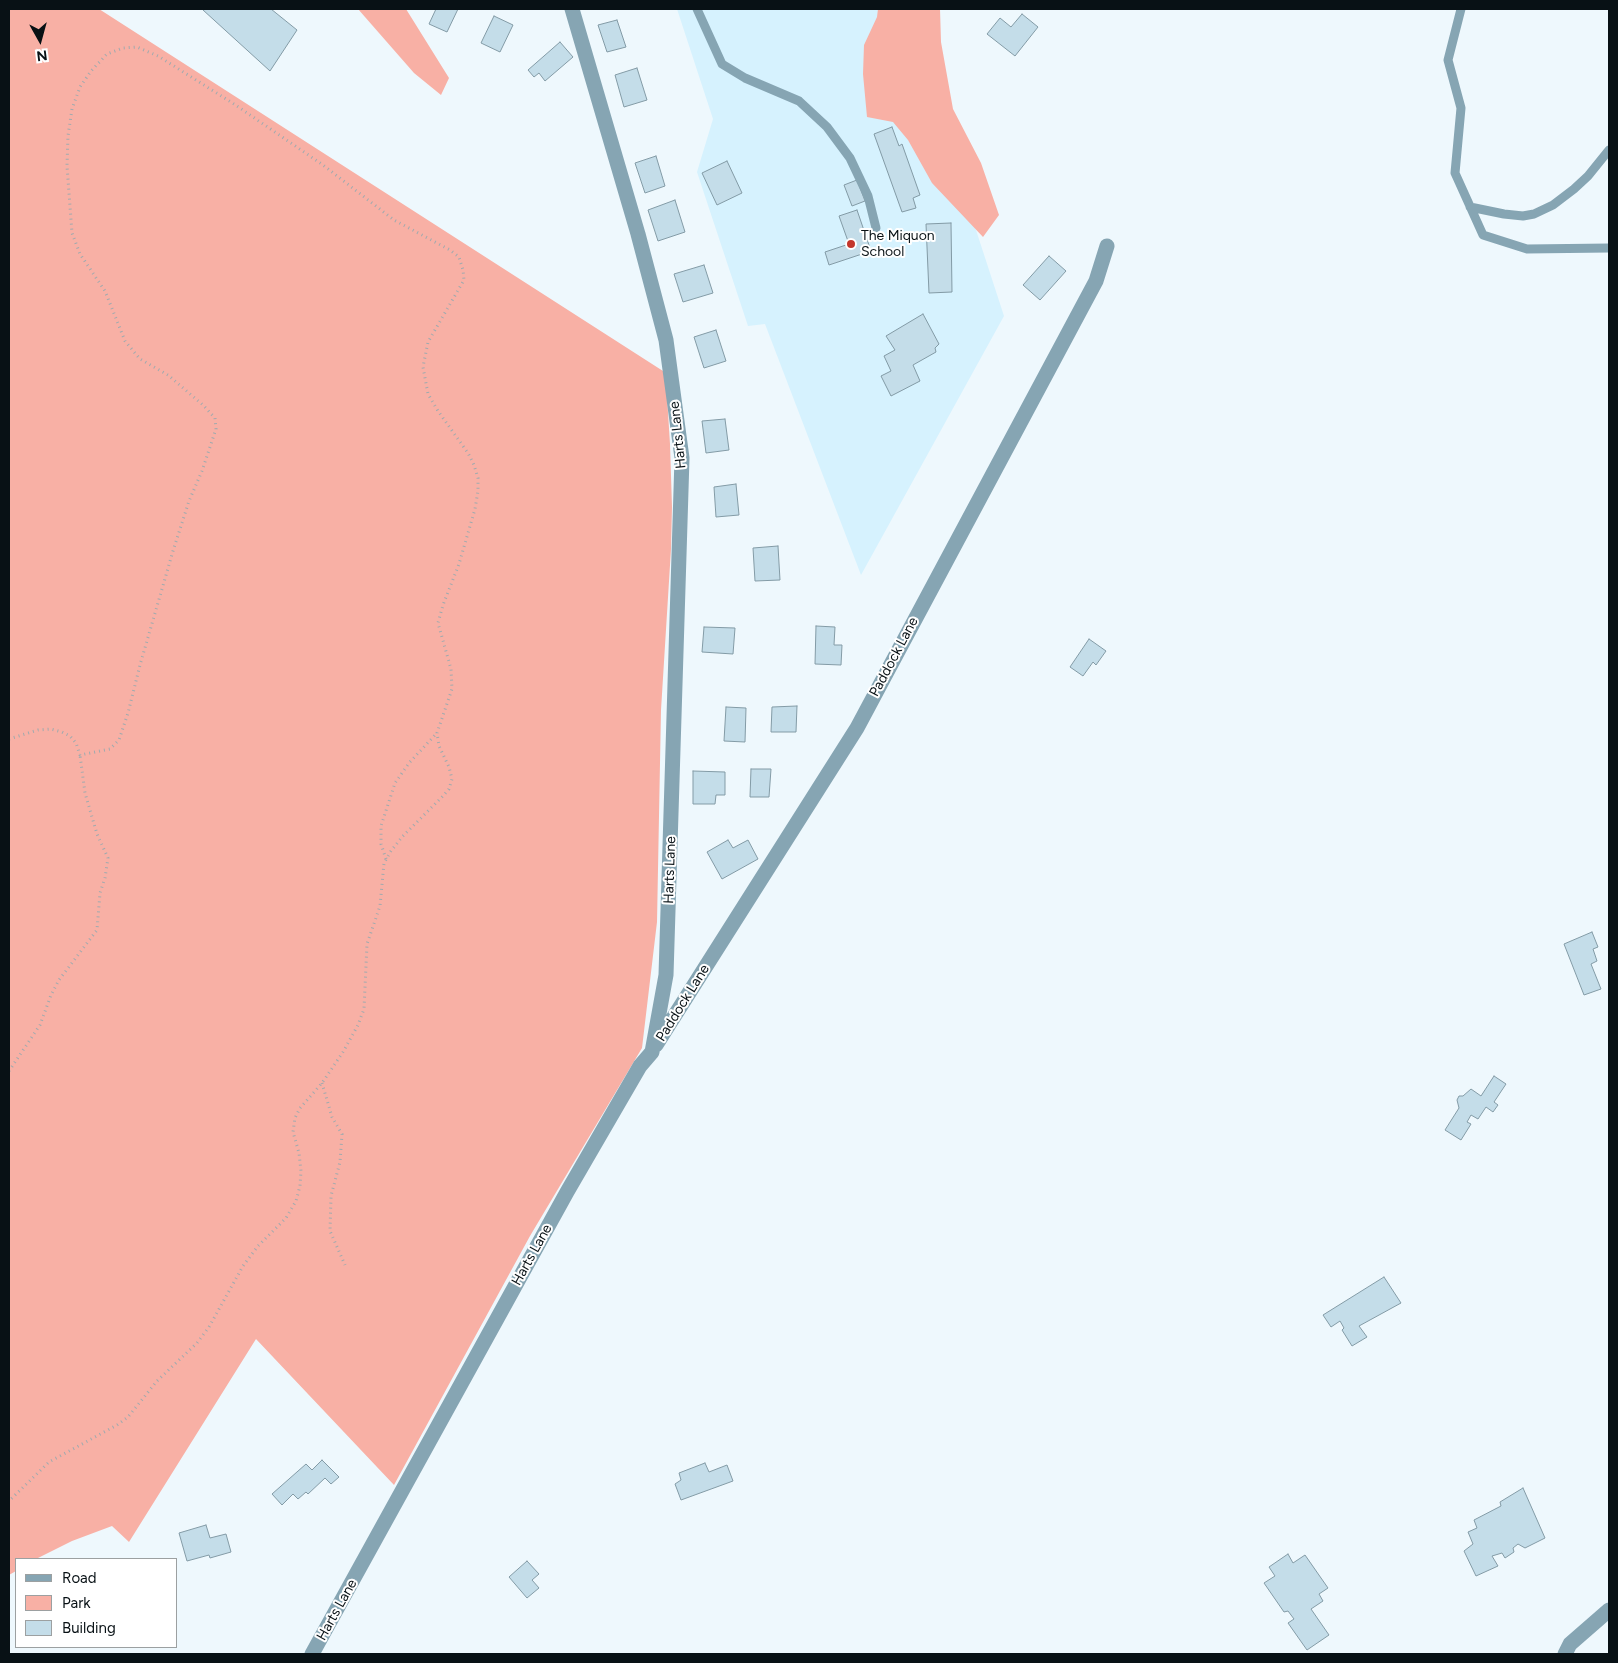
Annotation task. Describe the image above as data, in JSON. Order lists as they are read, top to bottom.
{
  "streets": {
    "street": ["Harts Lane", "Paddock Lane"]
  },
  "crossings": [
    ["Harts Lane", "Paddock Lane"]
  ],
  "places": ["The Miquon School"],
  "legend": ["Road", "Park", "Building"],
  "north": "bottom"
}
